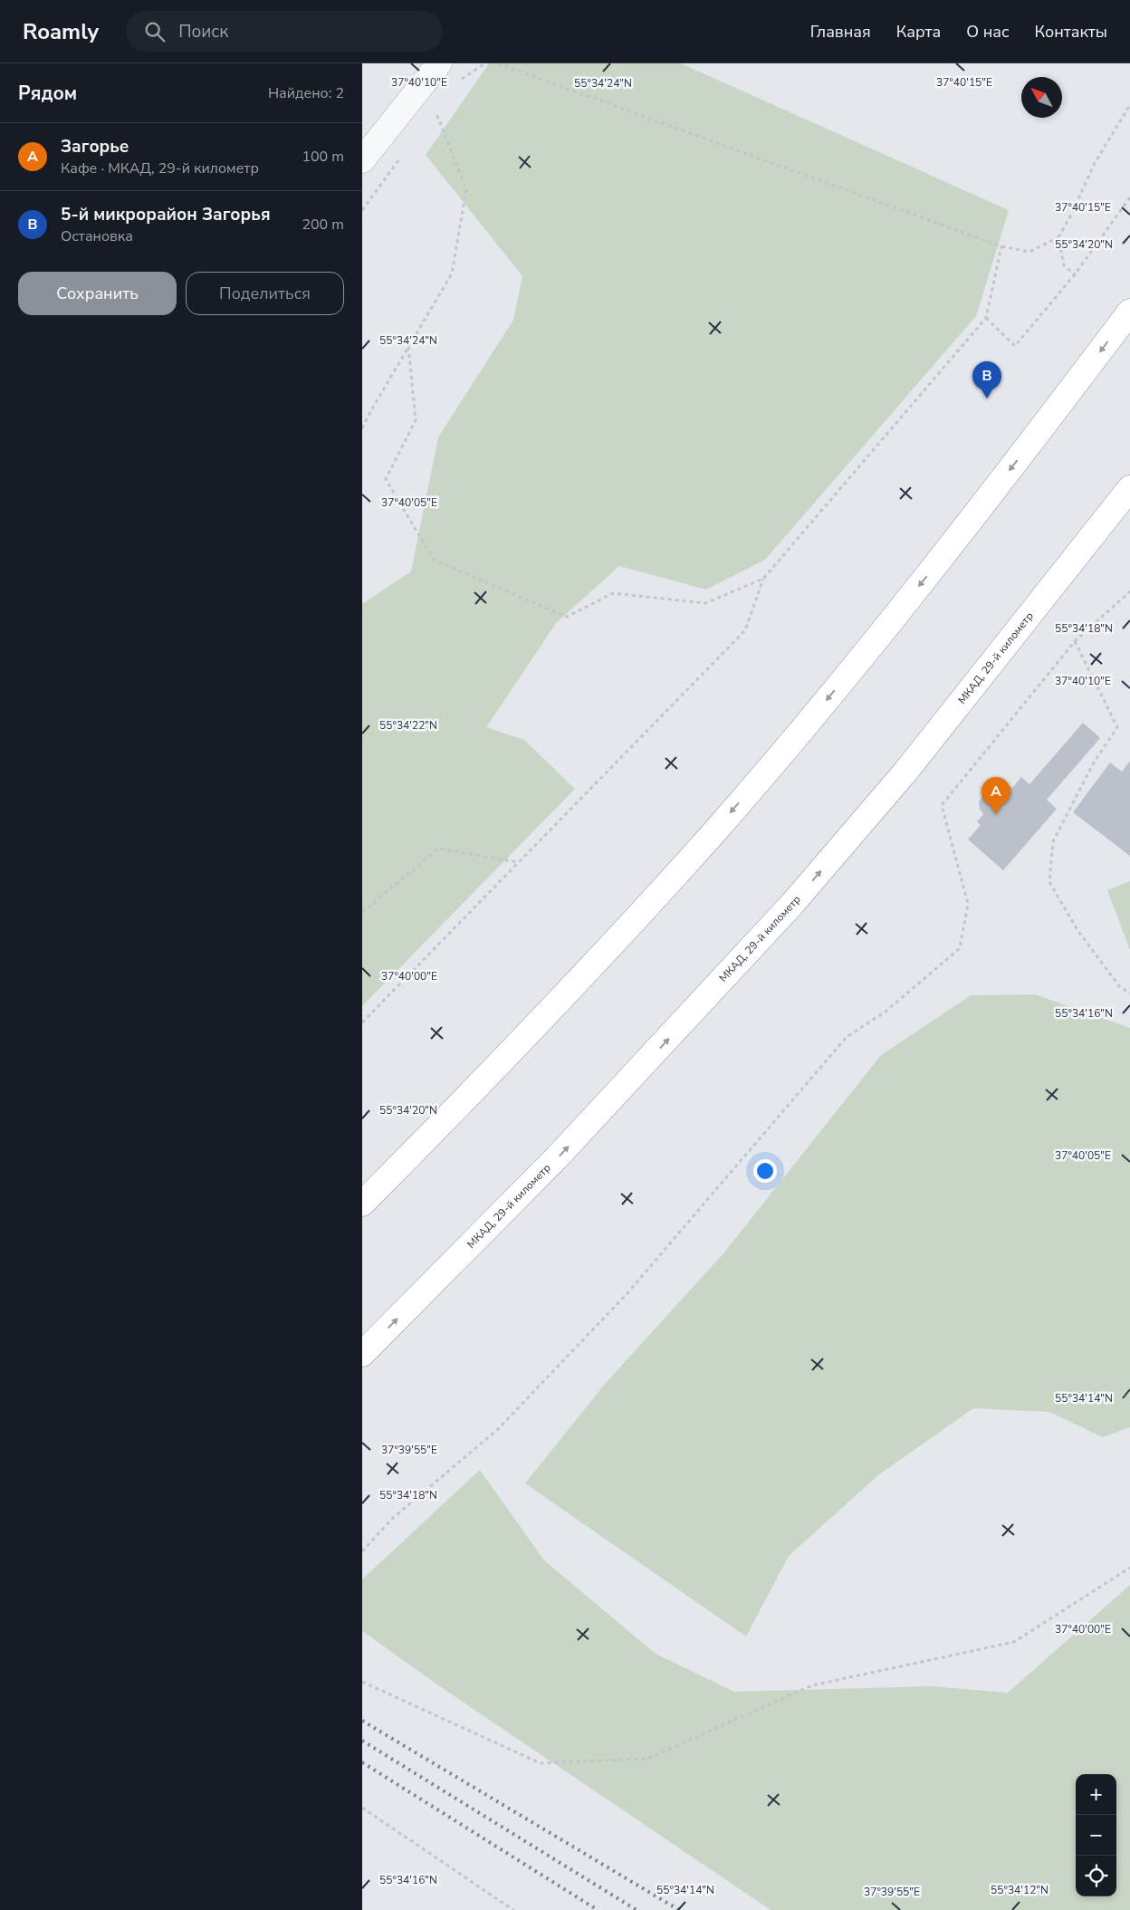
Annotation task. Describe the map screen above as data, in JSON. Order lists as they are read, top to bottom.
{
  "streets": {
    "highway": ["МКАД, 29-й километр"]
  },
  "north": "top left",
  "page": {
    "header": "Roamly",
    "search": "Поиск",
    "nav": [
      "Главная",
      "Карта",
      "О нас",
      "Контакты"
    ],
    "heading": ["Рядом", "Найдено: 2"],
    "list": [
      {
        "mark": "A",
        "name": "Загорье",
        "note": "Кафе · МКАД, 29-й километр",
        "value": "100 m"
      },
      {
        "mark": "B",
        "name": "5-й микрорайон Загорья",
        "note": "Остановка",
        "value": "200 m"
      }
    ],
    "buttons": ["Сохранить", "Поделиться"],
    "pins": ["B", "A"],
    "map_buttons": ["+", "−"]
  },
  "coordinates": [
    "37°40'10\"E",
    "37°40'15\"E",
    "55°34'24\"N",
    "55°34'20\"N",
    "37°40'05\"E",
    "55°34'18\"N",
    "55°34'22\"N",
    "37°40'00\"E",
    "55°34'16\"N",
    "55°34'14\"N",
    "37°39'55\"E",
    "55°34'12\"N"
  ]
}
